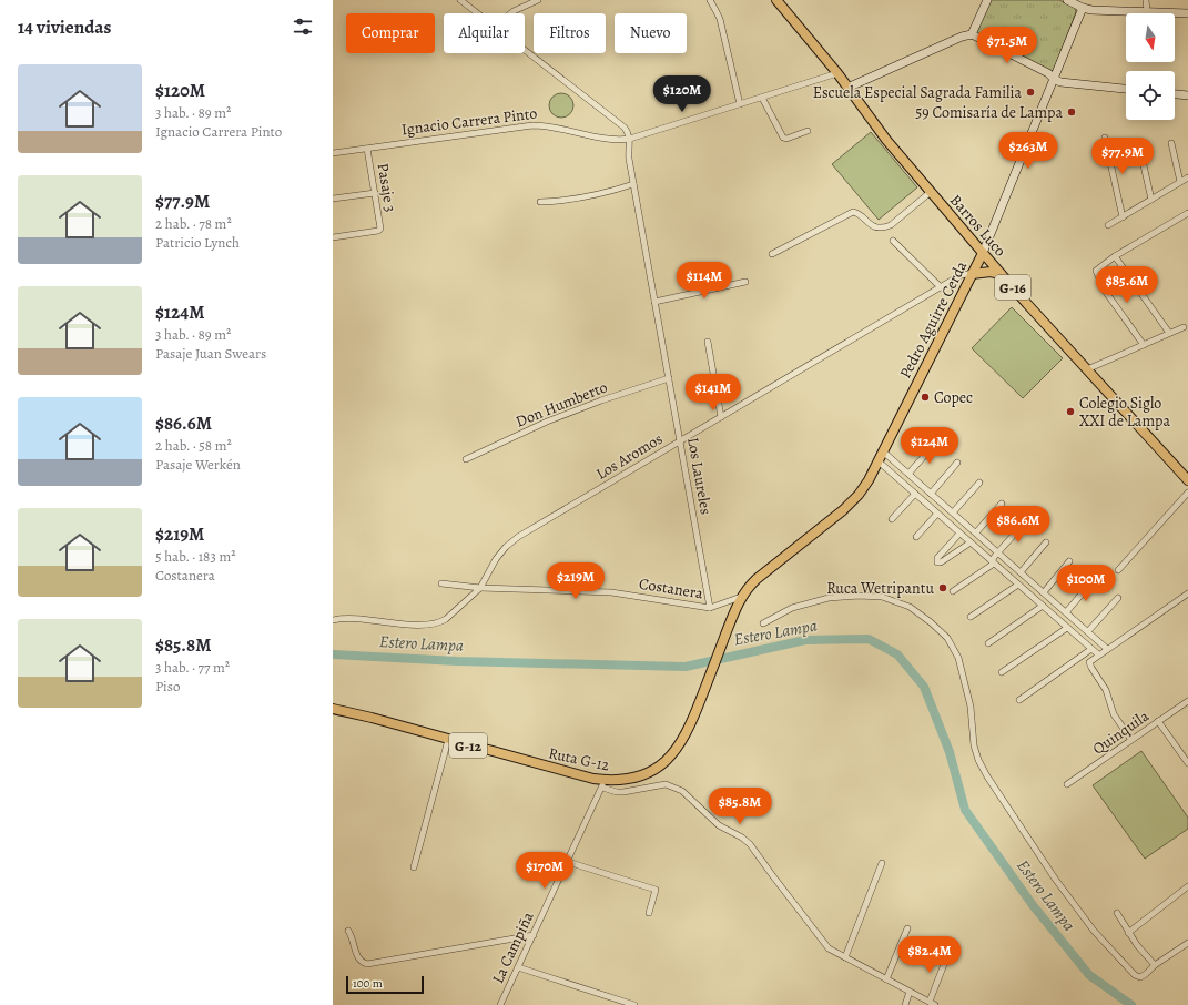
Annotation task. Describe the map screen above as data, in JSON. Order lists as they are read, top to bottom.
{
  "streets": {
    "main road": [
      "Barros Luco",
      "G-16",
      "Pedro Aguirre Cerda",
      "G-12",
      "Ruta G-12"
    ],
    "street": [
      "Ignacio Carrera Pinto",
      "Pasaje 3",
      "Don Humberto",
      "Los Aromos",
      "Los Laureles",
      "Costanera",
      "Quinquila",
      "La Campiña"
    ]
  },
  "crossings": [
    ["Ignacio Carrera Pinto", "Pasaje 3"],
    ["Ignacio Carrera Pinto", "Barros Luco"],
    ["Ignacio Carrera Pinto", "Los Laureles"],
    ["Barros Luco", "Pedro Aguirre Cerda"],
    ["Pedro Aguirre Cerda", "Los Aromos"],
    ["Pedro Aguirre Cerda", "Ruta G-12"],
    ["Don Humberto", "Los Laureles"],
    ["Los Aromos", "Los Laureles"],
    ["Los Aromos", "Costanera"],
    ["Los Laureles", "Costanera"],
    ["Ruta G-12", "La Campiña"]
  ],
  "water": ["Estero Lampa"],
  "places": [
    "Escuela Especial Sagrada Familia",
    "59 Comisaría de Lampa",
    "Copec",
    "Colegio Siglo XXI de Lampa",
    "Ruca Wetripantu"
  ],
  "scale_bar": "100 m",
  "north": "bottom",
  "page": {
    "heading": "14 viviendas",
    "chip": [
      "Comprar",
      "Alquilar",
      "Filtros",
      "Nuevo"
    ],
    "price": [
      "$71.5M",
      "$120M",
      "$263M",
      "$77.9M",
      "$114M",
      "$85.6M",
      "$141M",
      "$124M",
      "$86.6M",
      "$219M",
      "$100M",
      "$85.8M",
      "$170M",
      "$82.4M"
    ],
    "list": [
      {
        "name": "$120M",
        "note": "3 hab. · 89 m² · Ignacio Carrera Pinto"
      },
      {
        "name": "$77.9M",
        "note": "2 hab. · 78 m² · Patricio Lynch"
      },
      {
        "name": "$124M",
        "note": "3 hab. · 89 m² · Pasaje Juan Swears"
      },
      {
        "name": "$86.6M",
        "note": "2 hab. · 58 m² · Pasaje Werkén"
      },
      {
        "name": "$219M",
        "note": "5 hab. · 183 m² · Costanera"
      },
      {
        "name": "$85.8M",
        "note": "3 hab. · 77 m² · Piso"
      }
    ],
    "scale": "100 m"
  }
}
